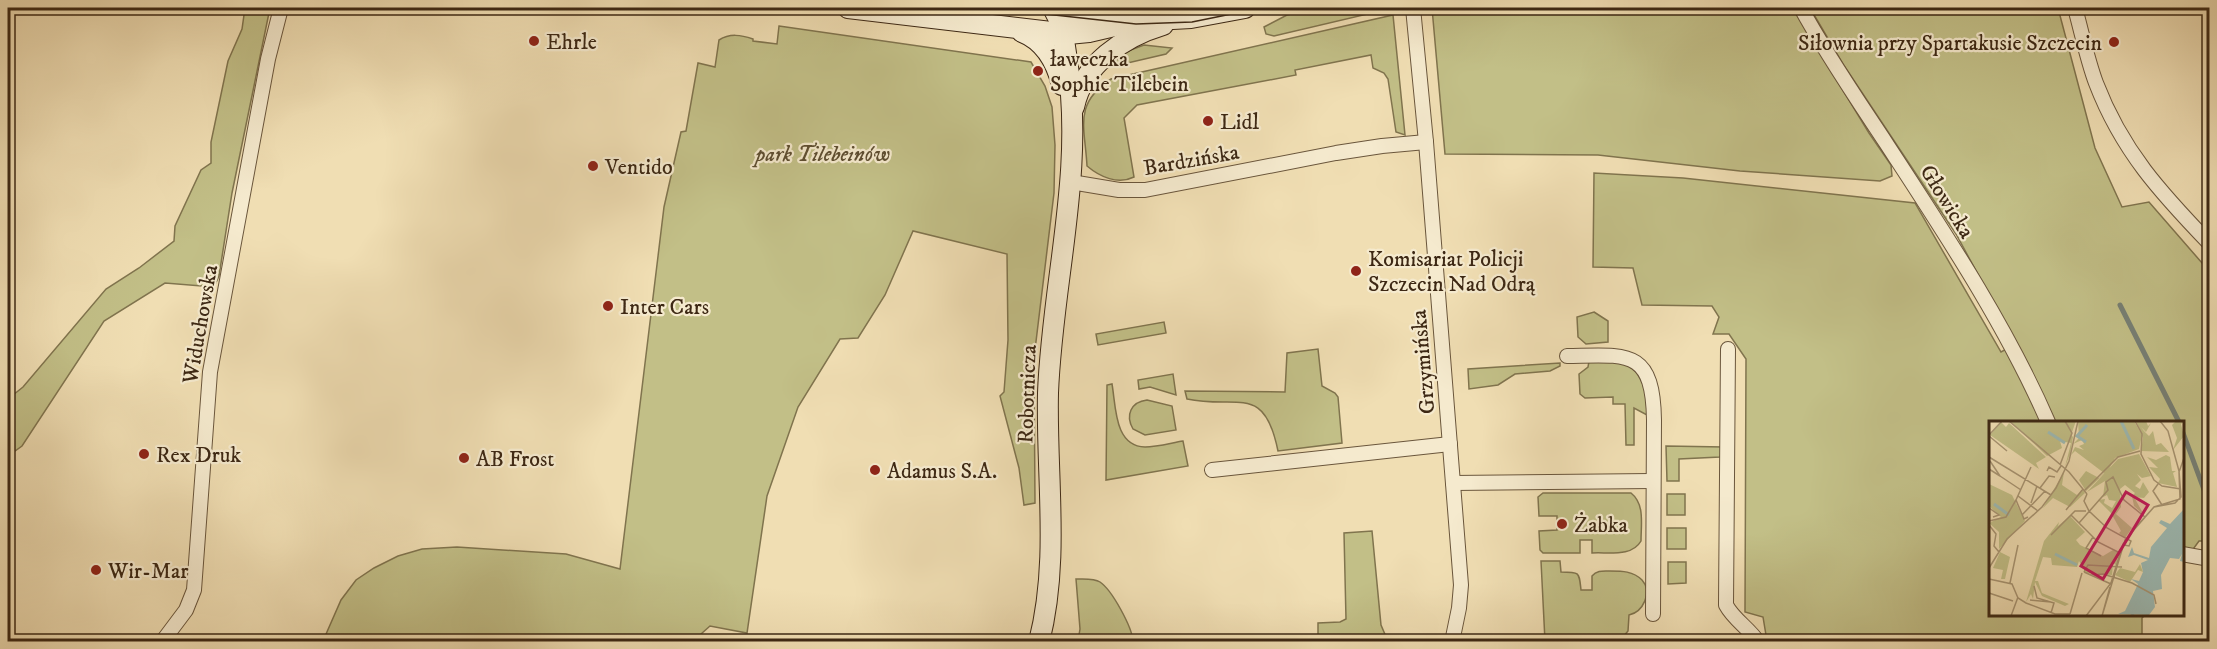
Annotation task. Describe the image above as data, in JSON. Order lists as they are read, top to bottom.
{
  "streets": {
    "street": [
      "Bardzińska",
      "Głowicka",
      "Widuchowska",
      "Grzymińska",
      "Robotnicza"
    ]
  },
  "crossings": [
    ["Bardzińska", "Grzymińska"],
    ["Bardzińska", "Robotnicza"]
  ],
  "parks": ["park Tilebeinów"],
  "places": [
    "Ehrle",
    "Siłownia przy Spartakusie Szczecin",
    "ławeczka Sophie Tilebein",
    "Lidl",
    "Ventido",
    "Komisariat Policji Szczecin Nad Odrą",
    "Inter Cars",
    "Rex Druk",
    "AB Frost",
    "Adamus S.A.",
    "Żabka",
    "Wir-Mar"
  ]
}
